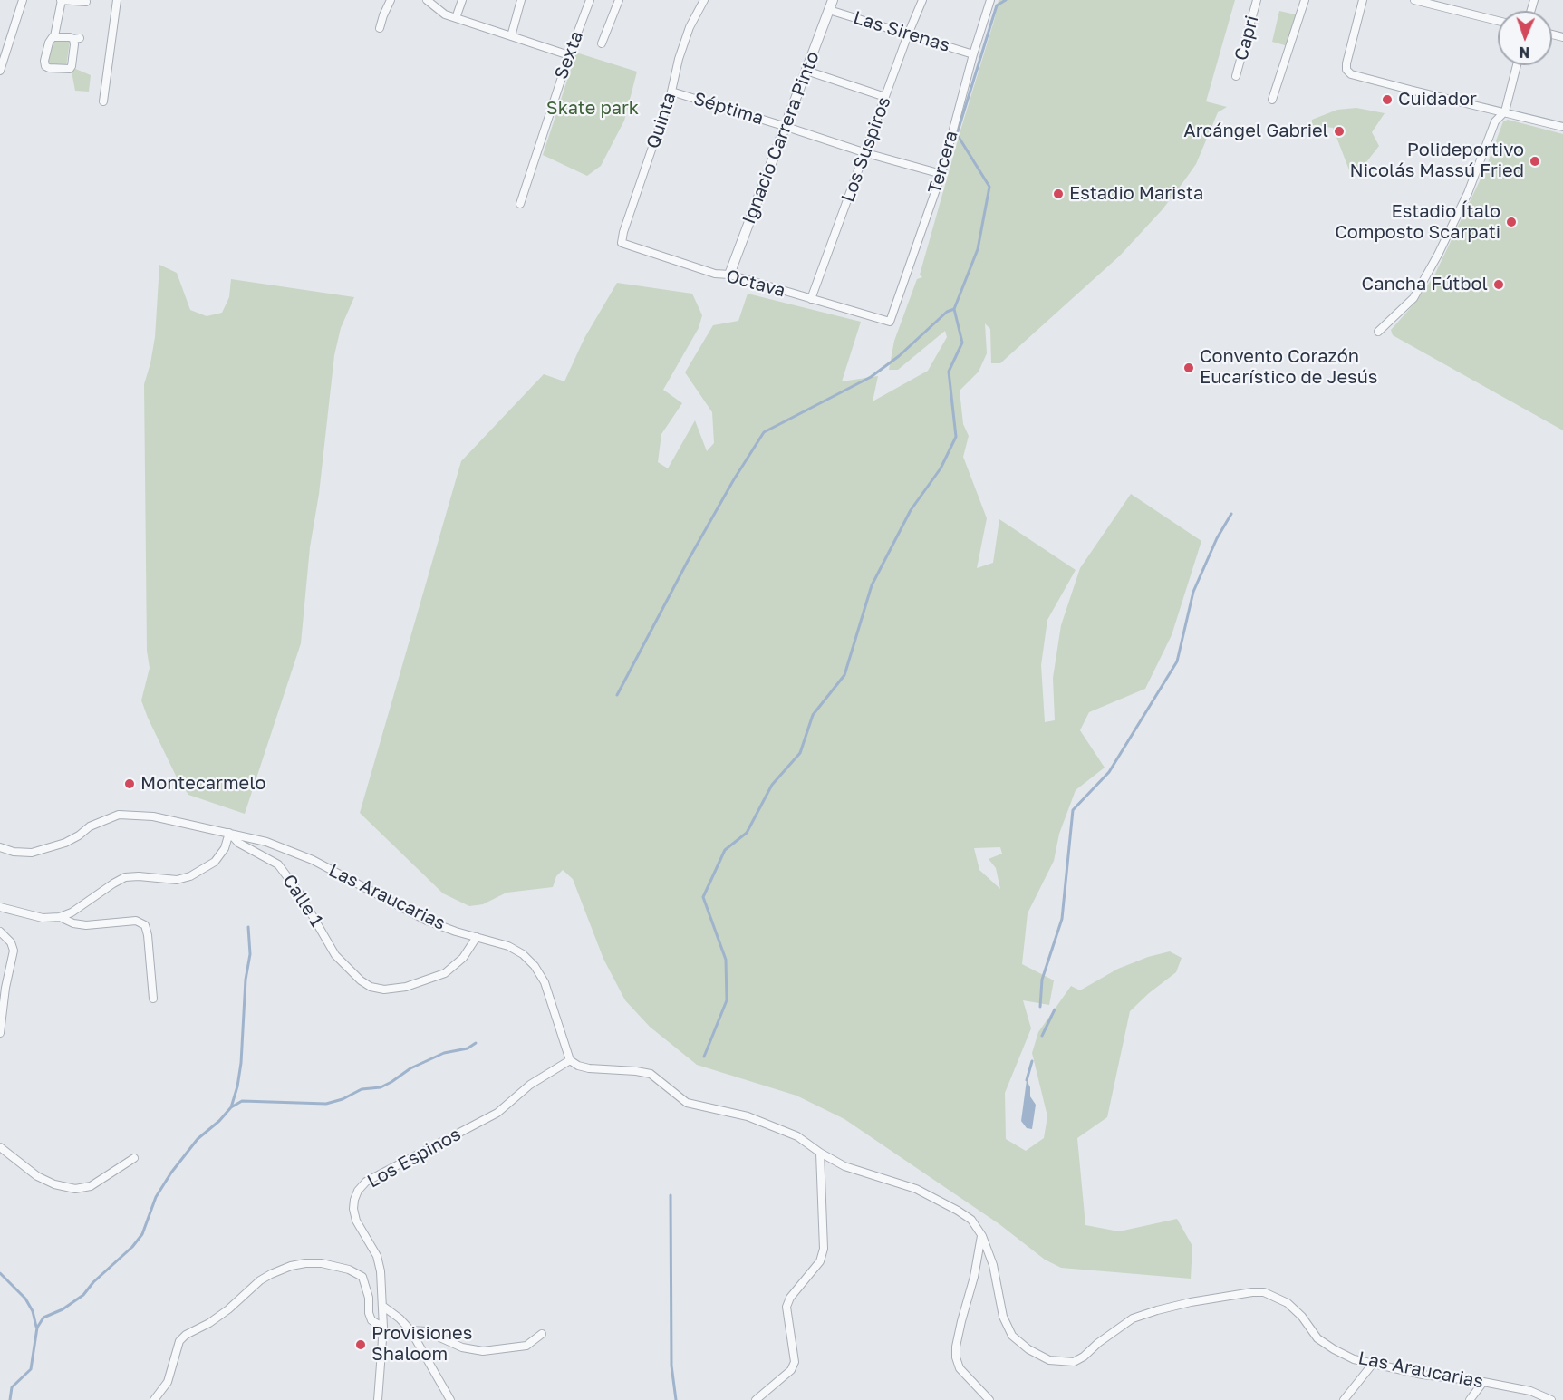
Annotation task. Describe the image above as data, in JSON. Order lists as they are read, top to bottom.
{
  "streets": {
    "street": [
      "Las Sirenas",
      "Capri",
      "Sexta",
      "Séptima",
      "Quinta",
      "Ignacio Carrera Pinto",
      "Los Suspiros",
      "Tercera",
      "Octava",
      "Las Araucarias",
      "Calle 1",
      "Los Espinos"
    ]
  },
  "crossings": [
    ["Las Sirenas", "Ignacio Carrera Pinto"],
    ["Las Sirenas", "Los Suspiros"],
    ["Las Sirenas", "Tercera"],
    ["Séptima", "Quinta"],
    ["Séptima", "Ignacio Carrera Pinto"],
    ["Séptima", "Los Suspiros"],
    ["Séptima", "Tercera"],
    ["Quinta", "Octava"],
    ["Ignacio Carrera Pinto", "Octava"],
    ["Los Suspiros", "Octava"],
    ["Tercera", "Octava"],
    ["Las Araucarias", "Calle 1"],
    ["Las Araucarias", "Los Espinos"]
  ],
  "parks": ["Skate park"],
  "places": [
    "Cuidador",
    "Arcángel Gabriel",
    "Polideportivo Nicolás Massú Fried",
    "Estadio Marista",
    "Estadio Ítalo Composto Scarpati",
    "Cancha Fútbol",
    "Convento Corazón Eucarístico de Jesús",
    "Montecarmelo",
    "Provisiones Shaloom"
  ],
  "north": "bottom"
}
